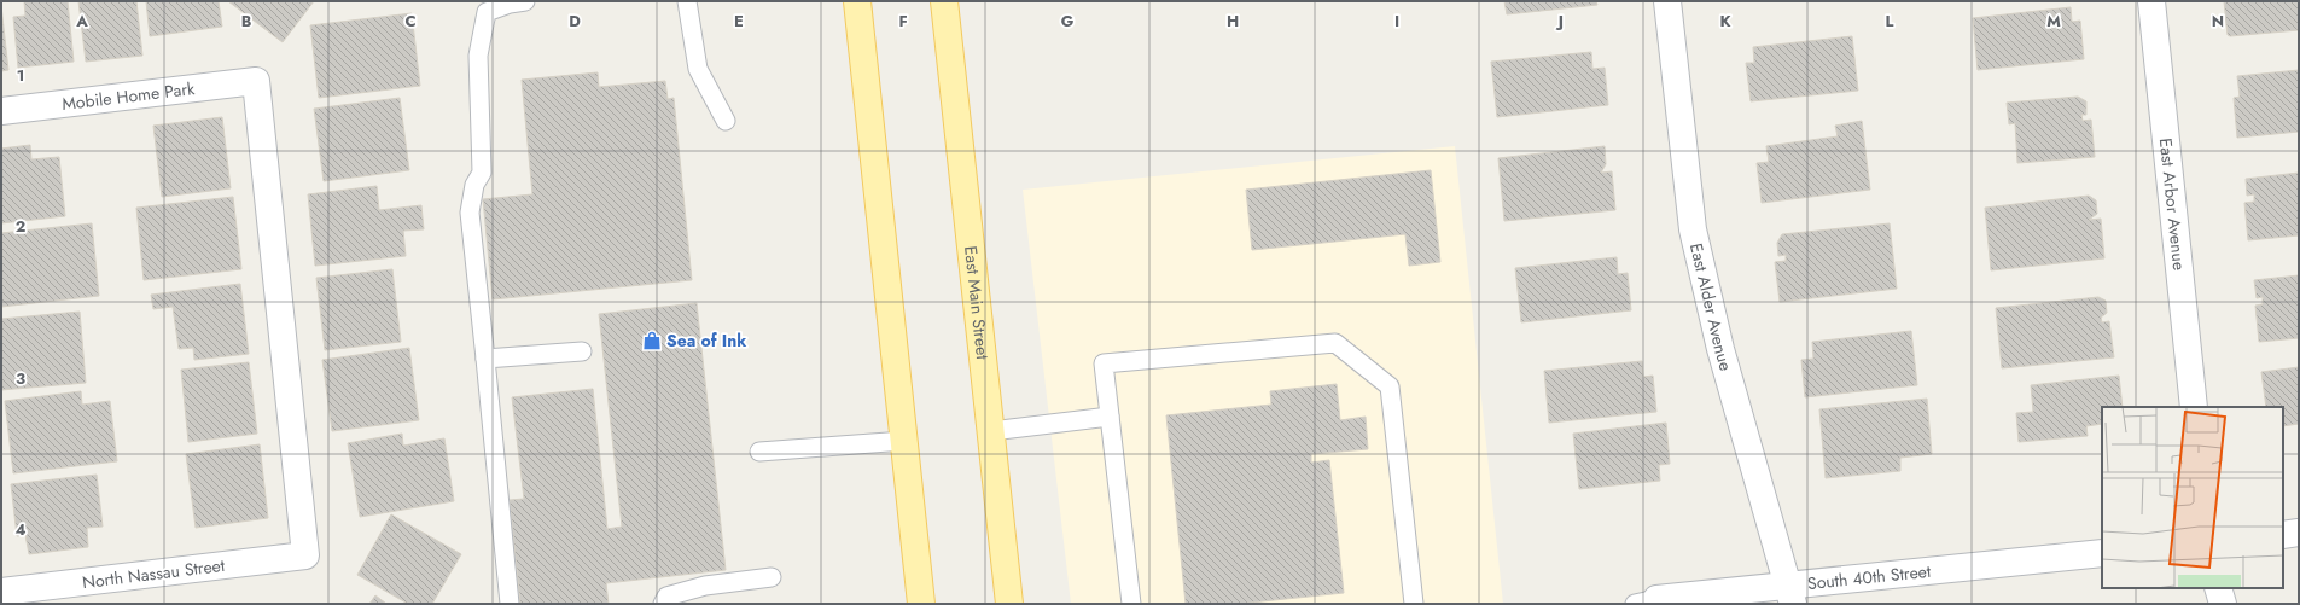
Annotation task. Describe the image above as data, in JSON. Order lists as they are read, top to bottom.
{
  "streets": {
    "main road": ["East Main Street"],
    "street": [
      "Mobile Home Park",
      "East Arbor Avenue",
      "East Alder Avenue",
      "North Nassau Street",
      "South 40th Street"
    ]
  },
  "crossings": [
    ["Mobile Home Park", "North Nassau Street"],
    ["East Alder Avenue", "South 40th Street"]
  ],
  "places": {
    "shop": ["Sea of Ink"]
  },
  "grid": {
    "columns": [
      "A",
      "B",
      "C",
      "D",
      "E",
      "F",
      "G",
      "H",
      "I",
      "J",
      "K",
      "L",
      "M",
      "N"
    ],
    "rows": [
      "1",
      "2",
      "3",
      "4"
    ]
  }
}
